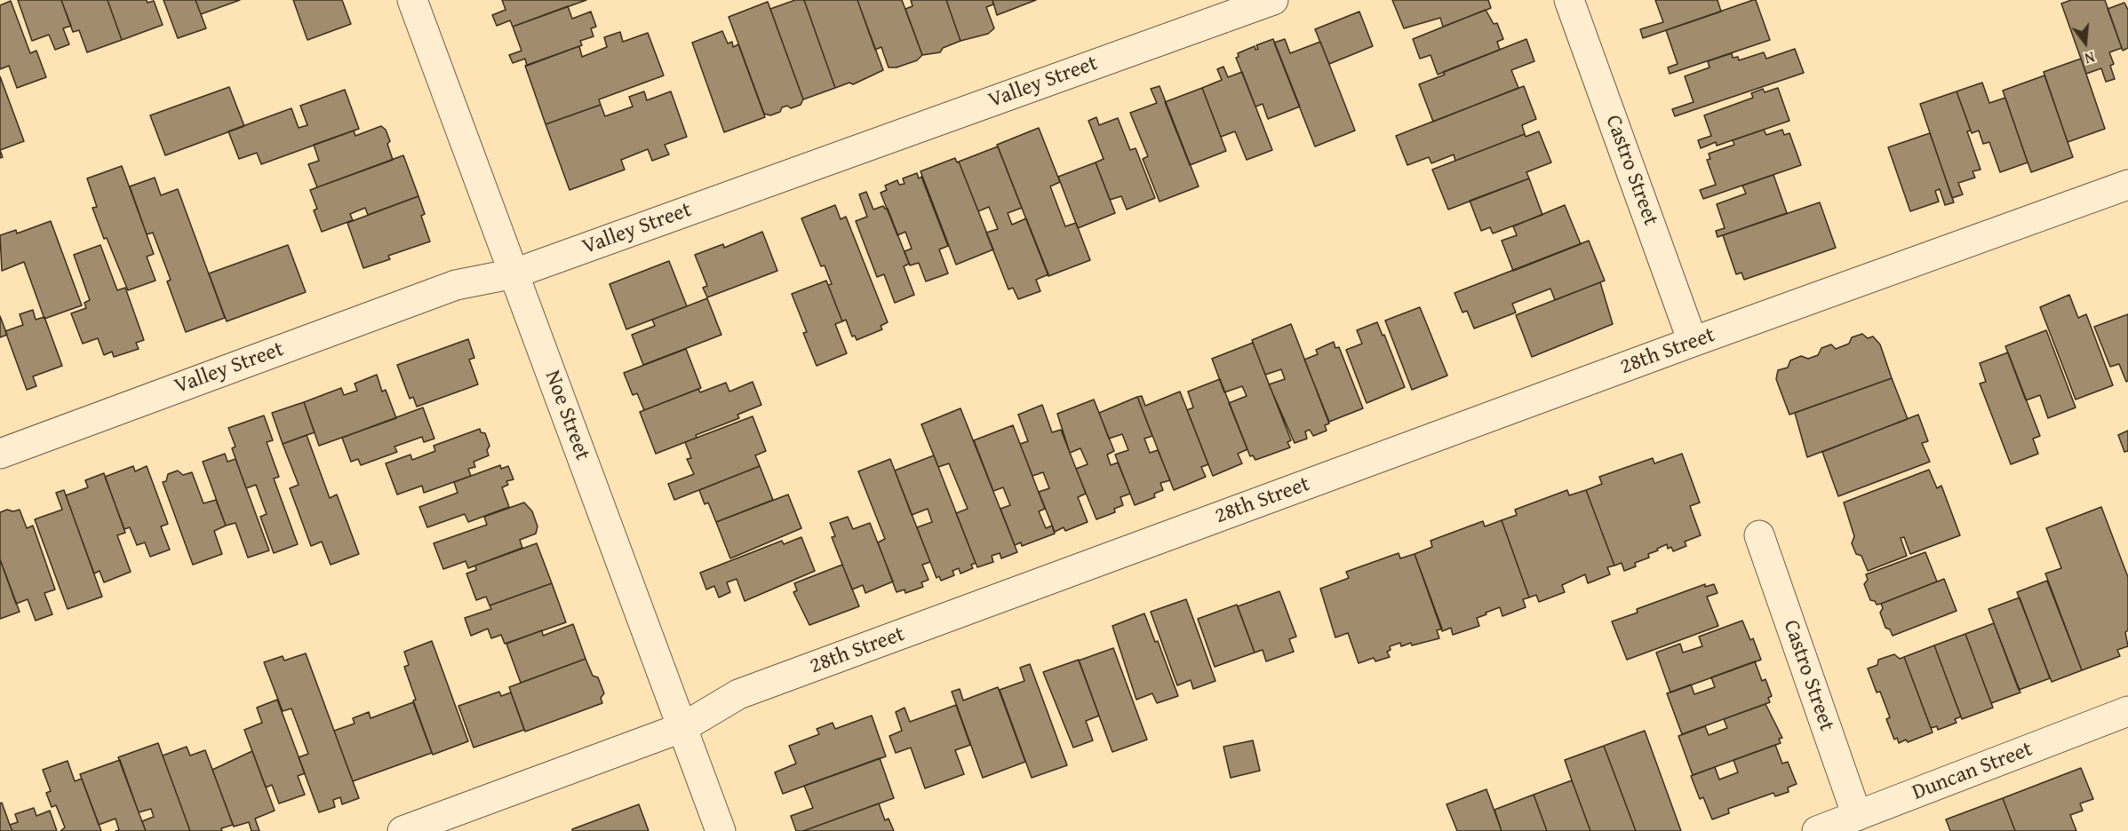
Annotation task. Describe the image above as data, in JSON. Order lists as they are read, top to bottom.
{
  "streets": {
    "street": [
      "Valley Street",
      "Castro Street",
      "28th Street",
      "Noe Street",
      "Duncan Street"
    ]
  },
  "crossings": [
    ["Valley Street", "Noe Street"],
    ["Castro Street", "28th Street"],
    ["Castro Street", "Duncan Street"],
    ["28th Street", "Noe Street"]
  ],
  "north": "bottom"
}
